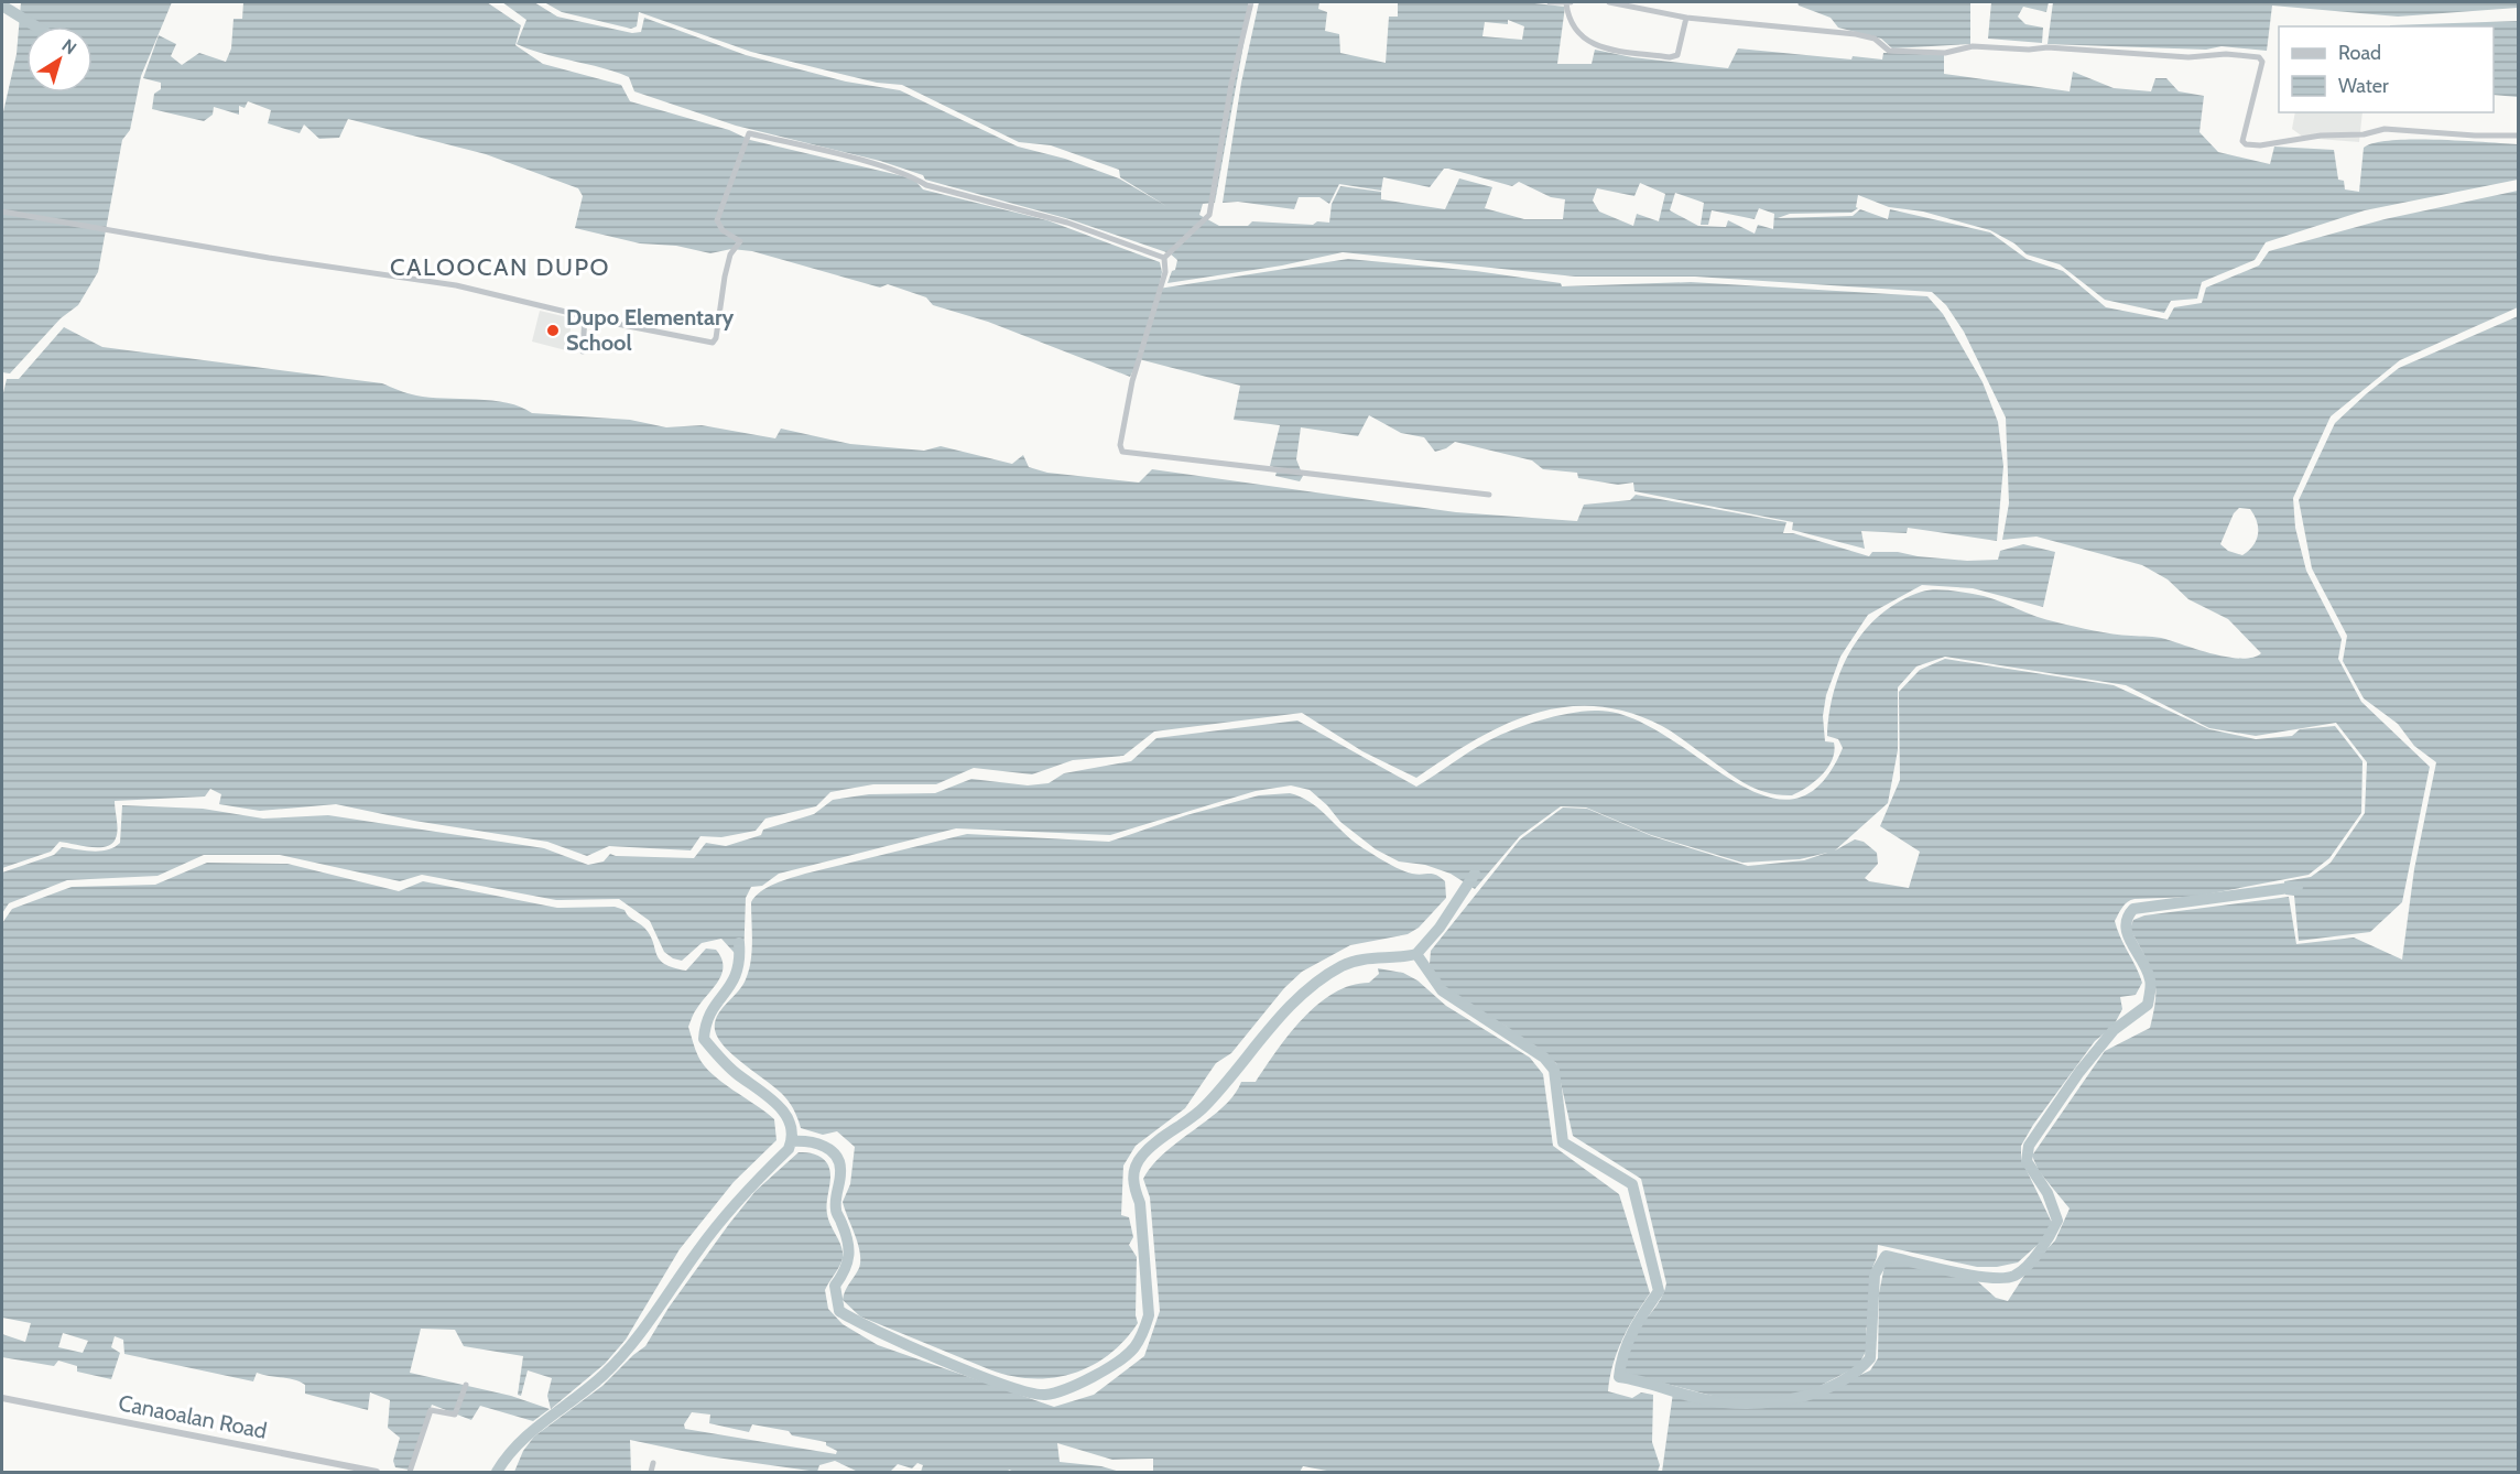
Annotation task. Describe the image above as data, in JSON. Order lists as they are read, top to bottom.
{
  "streets": {
    "street": ["Canaoalan Road"]
  },
  "districts": ["CALOOCAN DUPO"],
  "places": ["Dupo Elementary School"],
  "legend": ["Road", "Water"],
  "north": "top right"
}
